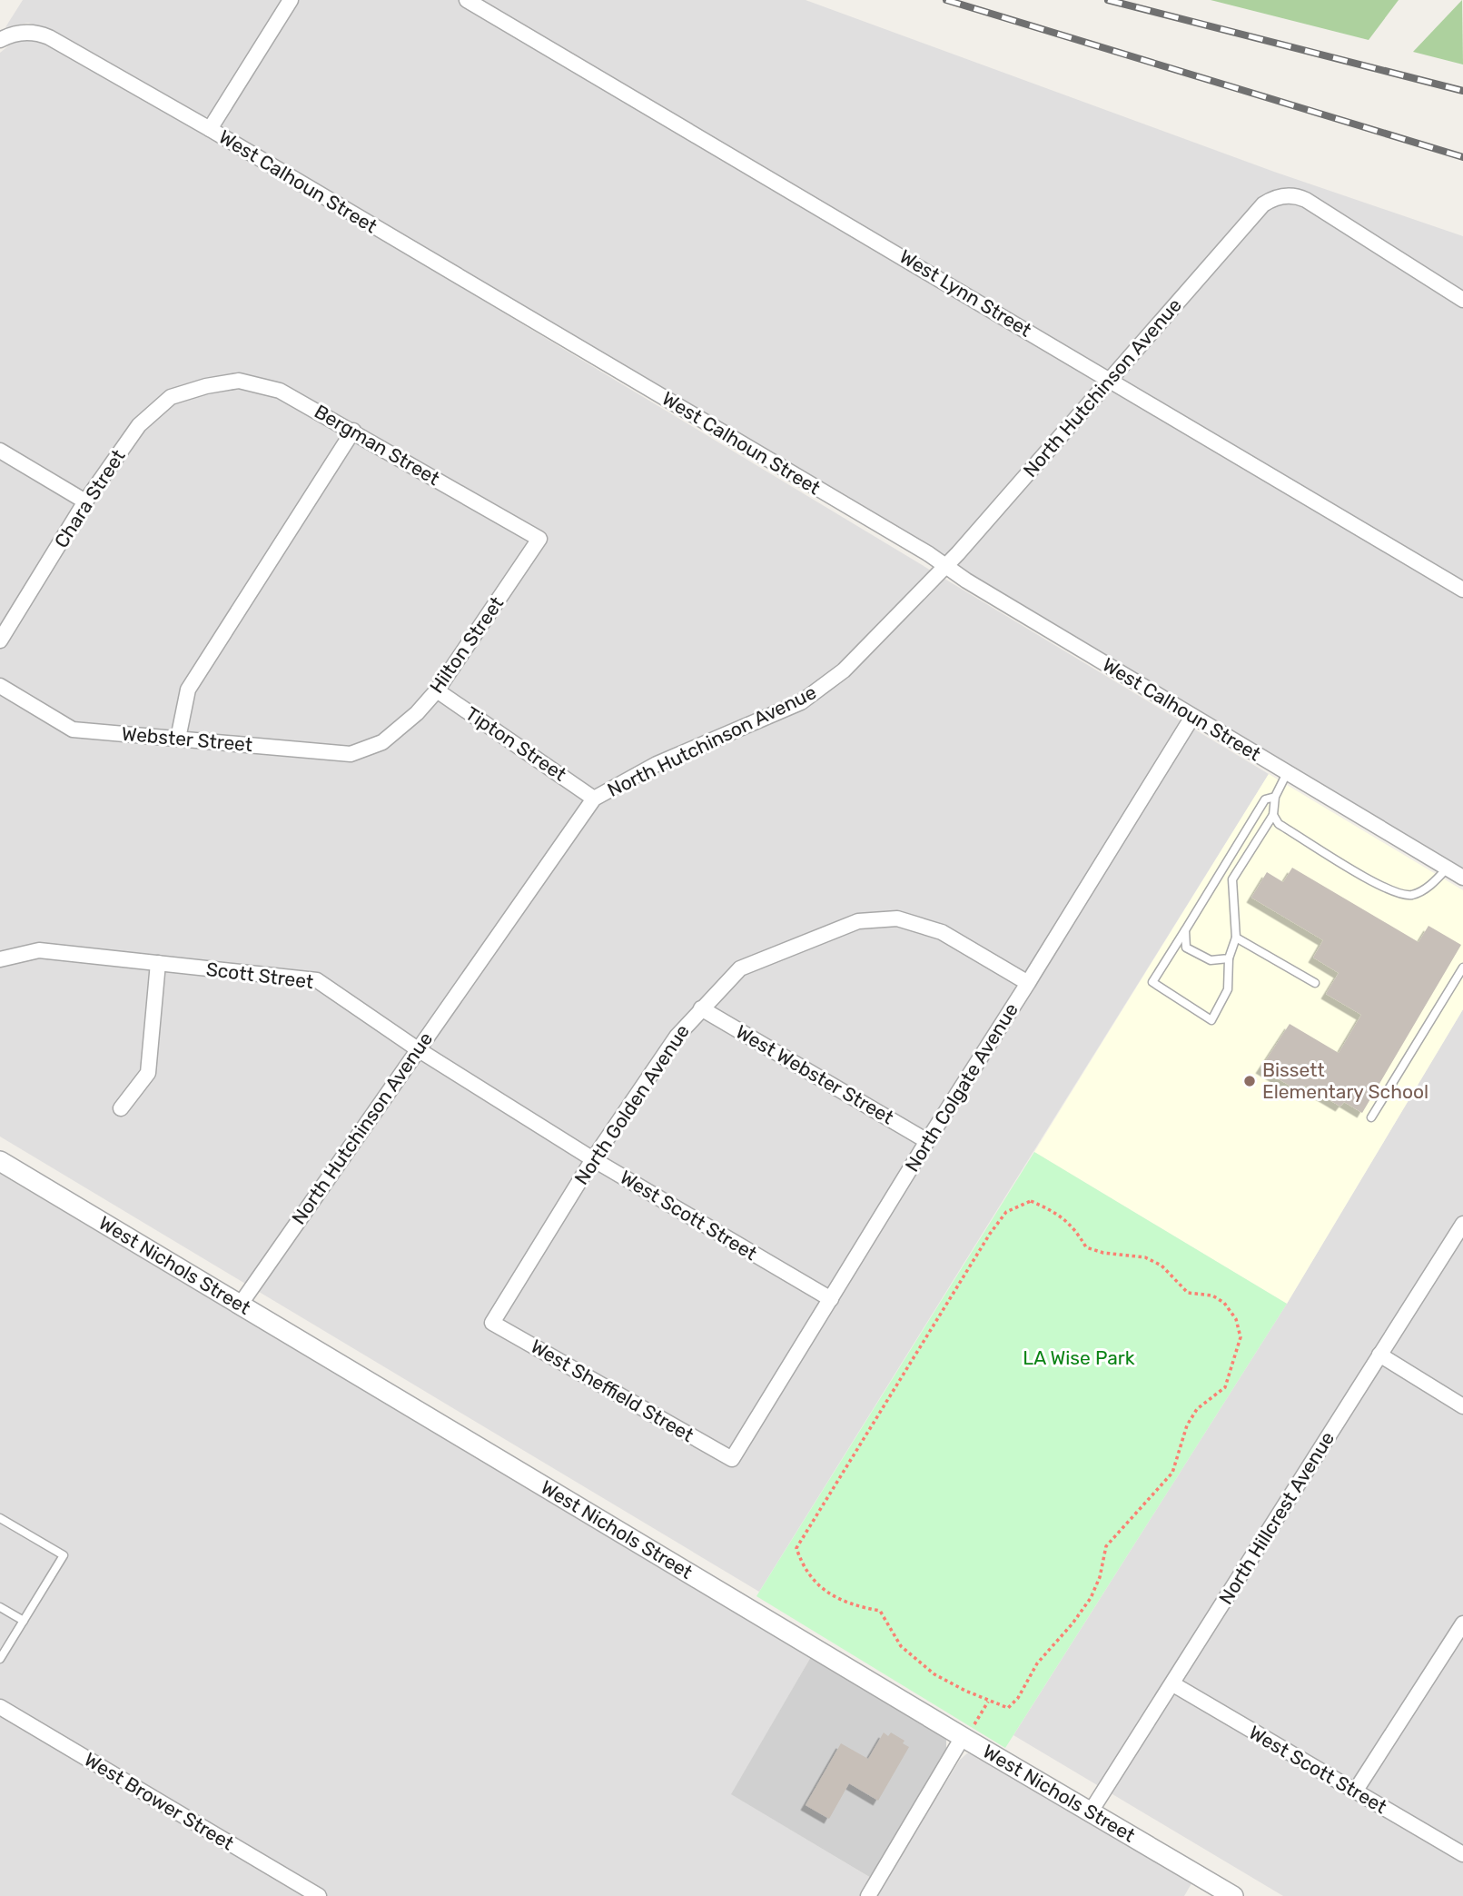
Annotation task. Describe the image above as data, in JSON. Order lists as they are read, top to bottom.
{
  "streets": {
    "street": [
      "West Calhoun Street",
      "West Lynn Street",
      "North Hutchinson Avenue",
      "Bergman Street",
      "Chara Street",
      "Hilton Street",
      "Webster Street",
      "Tipton Street",
      "Scott Street",
      "West Webster Street",
      "North Colgate Avenue",
      "North Golden Avenue",
      "West Scott Street",
      "West Nichols Street",
      "West Sheffield Street",
      "North Hillcrest Avenue",
      "West Brower Street"
    ]
  },
  "crossings": [
    ["West Calhoun Street", "North Hutchinson Avenue"],
    ["West Calhoun Street", "North Colgate Avenue"],
    ["West Lynn Street", "North Hutchinson Avenue"],
    ["North Hutchinson Avenue", "Tipton Street"],
    ["North Hutchinson Avenue", "Scott Street"],
    ["North Hutchinson Avenue", "West Scott Street"],
    ["North Hutchinson Avenue", "West Nichols Street"],
    ["Bergman Street", "Chara Street"],
    ["Bergman Street", "Hilton Street"],
    ["Hilton Street", "Webster Street"],
    ["Hilton Street", "Tipton Street"],
    ["Scott Street", "West Scott Street"],
    ["West Webster Street", "North Colgate Avenue"],
    ["West Webster Street", "North Golden Avenue"],
    ["North Colgate Avenue", "North Golden Avenue"],
    ["North Colgate Avenue", "West Scott Street"],
    ["North Colgate Avenue", "West Sheffield Street"],
    ["North Golden Avenue", "West Scott Street"],
    ["North Golden Avenue", "West Sheffield Street"],
    ["West Scott Street", "North Hillcrest Avenue"],
    ["West Nichols Street", "North Hillcrest Avenue"]
  ],
  "parks": ["LA Wise Park"],
  "places": ["Bissett Elementary School"]
}
